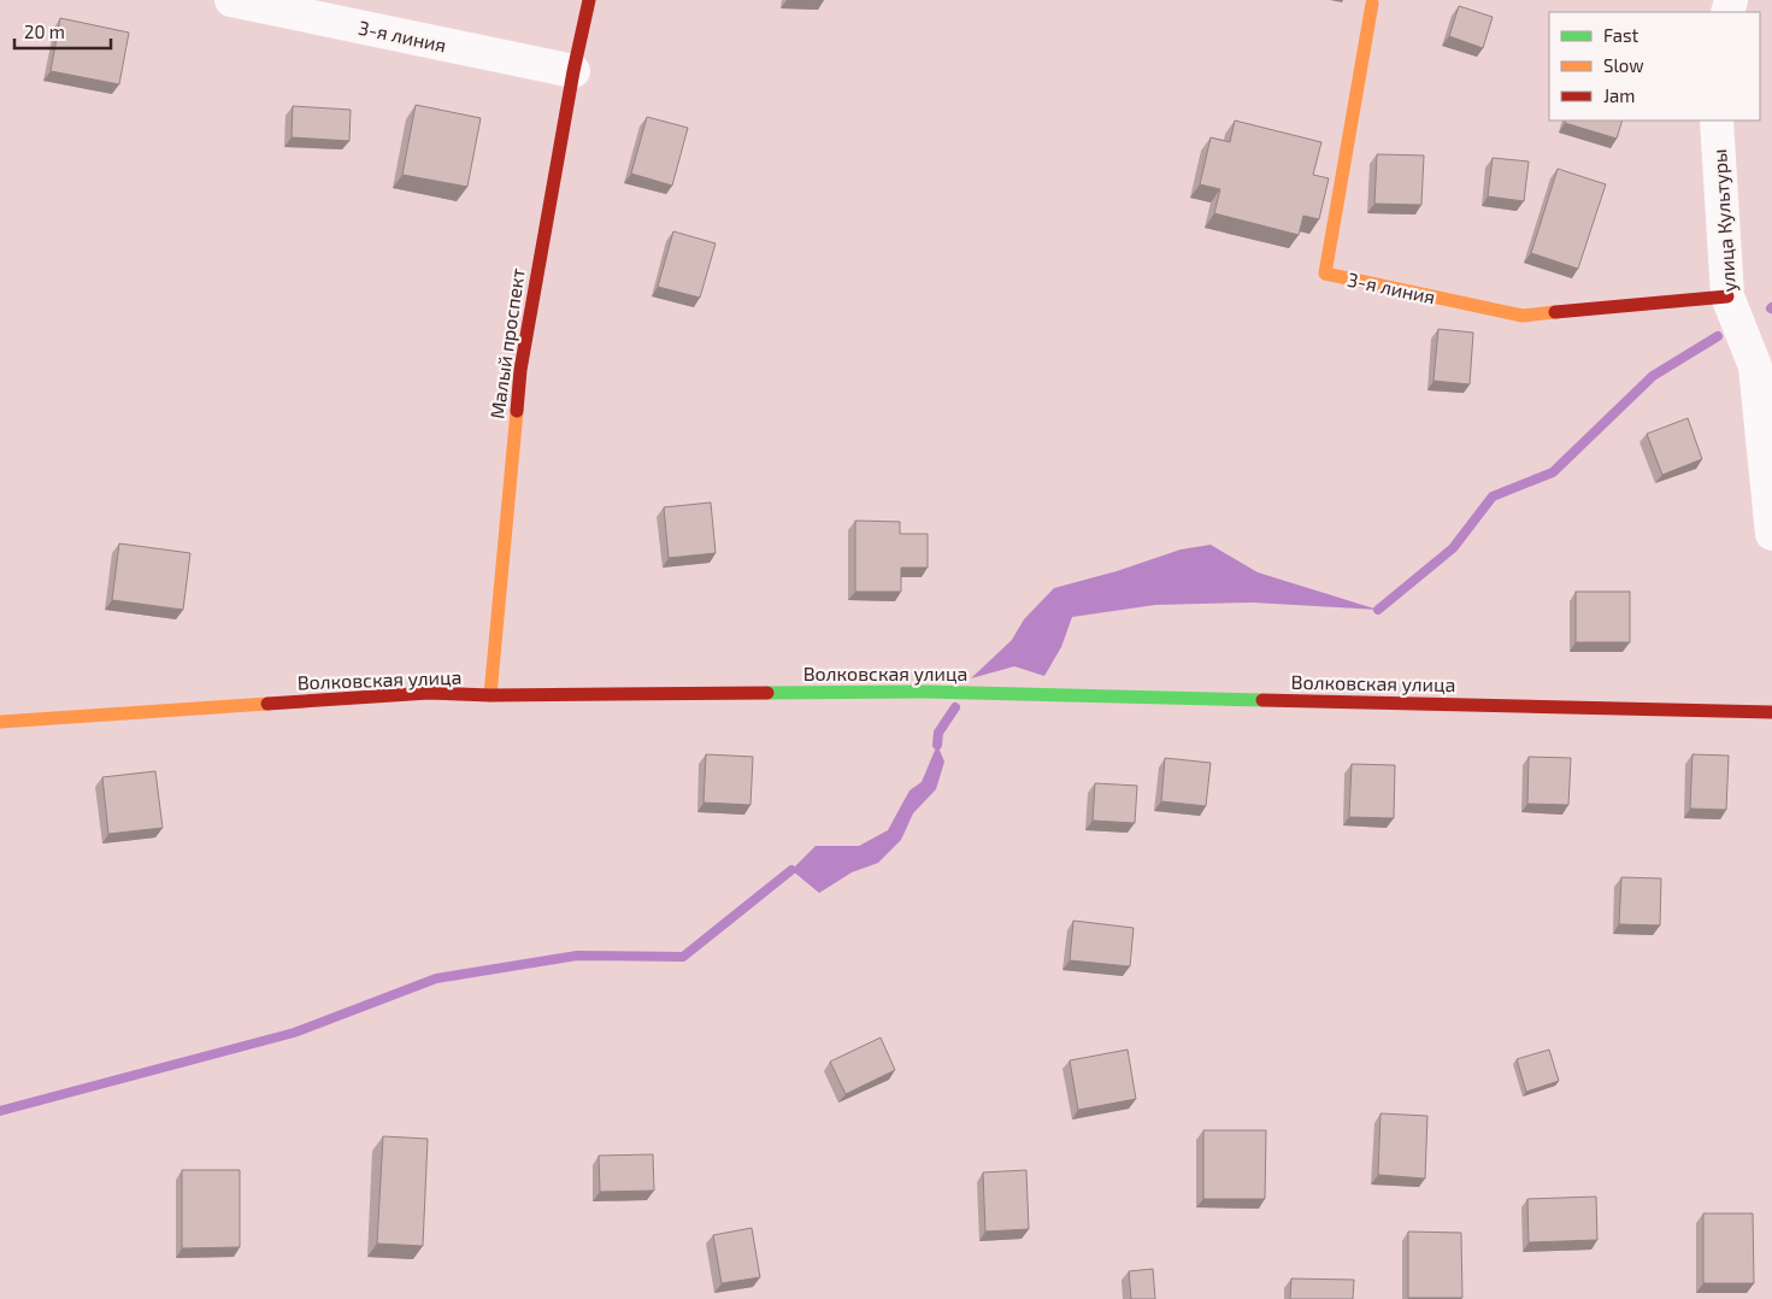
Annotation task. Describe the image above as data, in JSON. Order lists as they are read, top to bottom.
{
  "streets": {
    "street": [
      "3-я линия",
      "улица Культуры",
      "Малый проспект",
      "Волковская улица"
    ]
  },
  "crossings": [
    ["3-я линия", "улица Культуры"],
    ["3-я линия", "Малый проспект"],
    ["Малый проспект", "Волковская улица"]
  ],
  "legend": ["Fast", "Slow", "Jam"],
  "scale_bar": "20 m"
}
